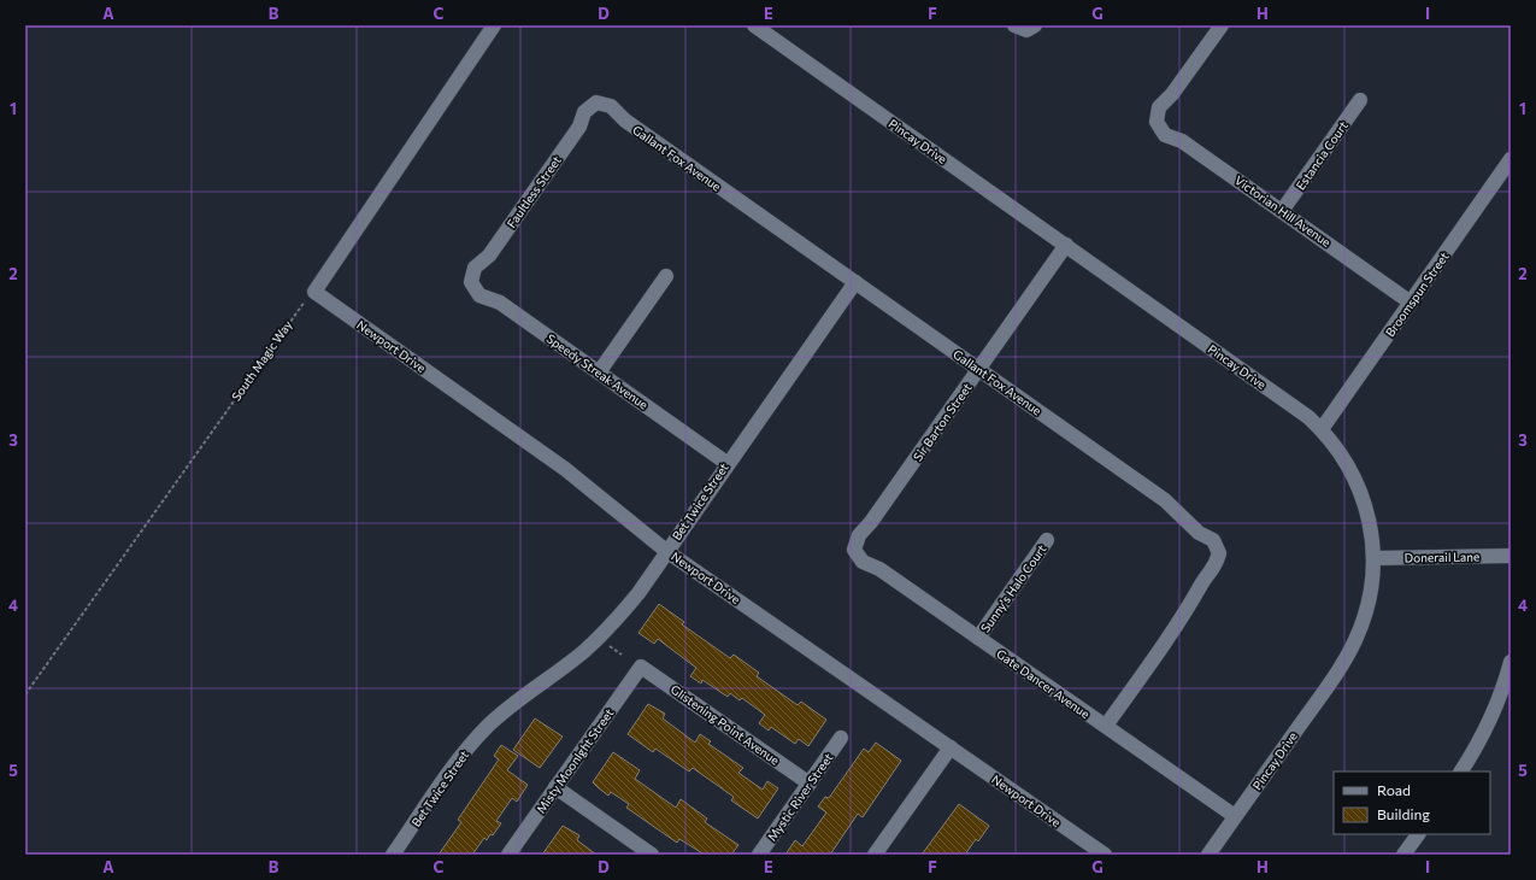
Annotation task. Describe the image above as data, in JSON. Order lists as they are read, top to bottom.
{
  "streets": {
    "street": [
      "Pincay Drive",
      "Estancia Court",
      "Gallant Fox Avenue",
      "Faultless Street",
      "Victorian Hill Avenue",
      "Broomspun Street",
      "Newport Drive",
      "Speedy Streak Avenue",
      "Sir Barton Street",
      "Bet Twice Street",
      "Donerail Lane",
      "Sunny's Halo Court",
      "Gate Dancer Avenue",
      "Glistening Point Avenue",
      "Misty Moonlght Street",
      "Mystic River Street"
    ],
    "path": ["South Magic Way"]
  },
  "crossings": [
    ["Pincay Drive", "Broomspun Street"],
    ["Pincay Drive", "Sir Barton Street"],
    ["Pincay Drive", "Donerail Lane"],
    ["Pincay Drive", "Gate Dancer Avenue"],
    ["Estancia Court", "Victorian Hill Avenue"],
    ["Gallant Fox Avenue", "Faultless Street"],
    ["Gallant Fox Avenue", "Sir Barton Street"],
    ["Gallant Fox Avenue", "Bet Twice Street"],
    ["Gallant Fox Avenue", "Gate Dancer Avenue"],
    ["Faultless Street", "Speedy Streak Avenue"],
    ["Victorian Hill Avenue", "Broomspun Street"],
    ["Newport Drive", "South Magic Way"],
    ["Newport Drive", "Bet Twice Street"],
    ["Speedy Streak Avenue", "Bet Twice Street"],
    ["Sir Barton Street", "Gate Dancer Avenue"],
    ["Sunny's Halo Court", "Gate Dancer Avenue"],
    ["Glistening Point Avenue", "Misty Moonlght Street"],
    ["Glistening Point Avenue", "Mystic River Street"]
  ],
  "legend": ["Road", "Building"],
  "grid": {
    "columns": [
      "A",
      "B",
      "C",
      "D",
      "E",
      "F",
      "G",
      "H",
      "I"
    ],
    "rows": [
      "1",
      "2",
      "3",
      "4",
      "5"
    ]
  }
}
